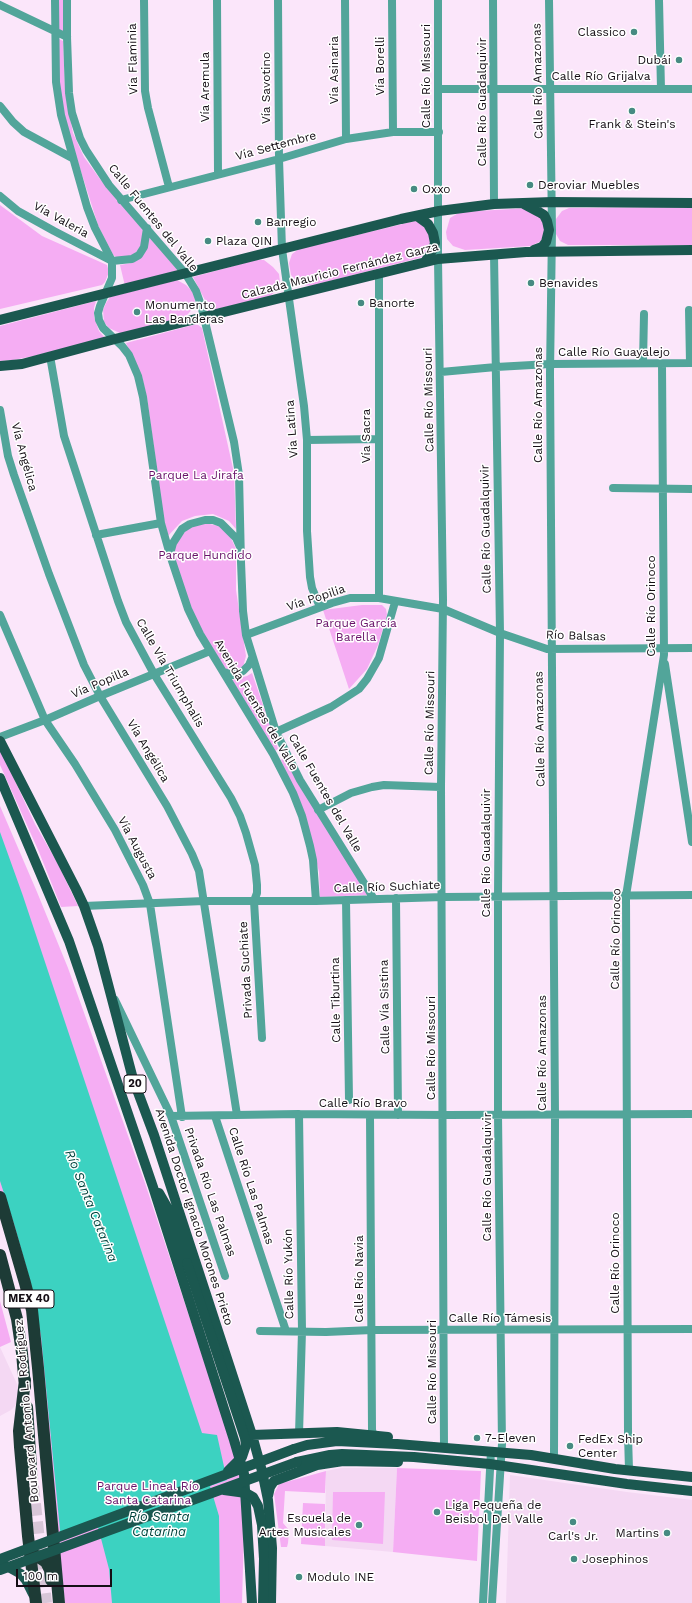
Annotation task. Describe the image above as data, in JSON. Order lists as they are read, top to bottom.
{
  "streets": {
    "highway": ["MEX 40", "Boulevard Antonio L. Rodríguez"],
    "main road": ["Calzada Mauricio Fernández Garza", "20", "Avenida Doctor Ignacio Morones Prieto"],
    "street": [
      "Vía Flaminia",
      "Vía Borelli",
      "Vía Asinaria",
      "Calle Río Missouri",
      "Calle Río Grijalva",
      "Calle Río Amazonas",
      "Vía Aremula",
      "Vía Savotino",
      "Calle Río Guadalquivir",
      "Vía Settembre",
      "Calle Fuentes del Valle",
      "Vía Valeria",
      "Calle Río Guayalejo",
      "Vía Latina",
      "Vía Sacra",
      "Vía Angélica",
      "Vía Popilia",
      "Calle Río Orinoco",
      "Río Balsas",
      "Calle Vía Triumphalis",
      "Vía Popilla",
      "Avenida Fuentes del Valle",
      "Vía Augusta",
      "Calle Río Suchiate",
      "Privada Suchiate",
      "Calle Tiburtina",
      "Calle Vía Sistina",
      "Calle Río Bravo",
      "Calle Río Las Palmas",
      "Privada Río Las Palmas",
      "Calle Río Yukón",
      "Calle Río Navia",
      "Calle Río Támesis"
    ]
  },
  "crossings": [
    ["Vía Flaminia", "Vía Settembre"],
    ["Vía Borelli", "Vía Settembre"],
    ["Vía Asinaria", "Vía Settembre"],
    ["Calle Río Missouri", "Calle Río Grijalva"],
    ["Calle Río Missouri", "Vía Settembre"],
    ["Calle Río Missouri", "Calzada Mauricio Fernández Garza"],
    ["Calle Río Missouri", "Calle Río Guayalejo"],
    ["Calle Río Missouri", "Vía Popilia"],
    ["Calle Río Missouri", "Río Balsas"],
    ["Calle Río Missouri", "Calle Río Suchiate"],
    ["Calle Río Missouri", "Calle Río Bravo"],
    ["Calle Río Missouri", "Calle Río Támesis"],
    ["Calle Río Grijalva", "Calle Río Amazonas"],
    ["Calle Río Grijalva", "Calle Río Guadalquivir"],
    ["Calle Río Amazonas", "Calzada Mauricio Fernández Garza"],
    ["Calle Río Amazonas", "Calle Río Guayalejo"],
    ["Calle Río Amazonas", "Río Balsas"],
    ["Calle Río Amazonas", "Calle Río Suchiate"],
    ["Calle Río Amazonas", "Calle Río Bravo"],
    ["Calle Río Amazonas", "Calle Río Támesis"],
    ["Vía Aremula", "Vía Settembre"],
    ["Vía Savotino", "Vía Settembre"],
    ["Vía Savotino", "Vía Latina"],
    ["Calle Río Guadalquivir", "Calzada Mauricio Fernández Garza"],
    ["Calle Río Guadalquivir", "Calle Río Guayalejo"],
    ["Calle Río Guadalquivir", "Río Balsas"],
    ["Calle Río Guadalquivir", "Calle Río Suchiate"],
    ["Calle Río Guadalquivir", "Calle Río Bravo"],
    ["Calle Río Guadalquivir", "Calle Río Támesis"],
    ["Vía Settembre", "Calle Fuentes del Valle"],
    ["Calle Fuentes del Valle", "Calzada Mauricio Fernández Garza"],
    ["Calle Fuentes del Valle", "Vía Popilia"],
    ["Calle Fuentes del Valle", "Calle Río Suchiate"],
    ["Vía Valeria", "Avenida Fuentes del Valle"],
    ["Calzada Mauricio Fernández Garza", "Vía Latina"],
    ["Calzada Mauricio Fernández Garza", "Vía Sacra"],
    ["Calzada Mauricio Fernández Garza", "Calle Vía Triumphalis"],
    ["Calzada Mauricio Fernández Garza", "Avenida Fuentes del Valle"],
    ["Calle Río Guayalejo", "Calle Río Orinoco"],
    ["Vía Latina", "Vía Popilia"],
    ["Vía Sacra", "Vía Popilia"],
    ["Vía Angélica", "Vía Popilla"],
    ["Vía Angélica", "Calle Río Suchiate"],
    ["Vía Angélica", "Calle Río Bravo"],
    ["Vía Popilia", "Río Balsas"],
    ["Calle Río Orinoco", "Río Balsas"],
    ["Calle Río Orinoco", "Calle Río Suchiate"],
    ["Calle Río Orinoco", "Calle Río Bravo"],
    ["Calle Río Orinoco", "Calle Río Támesis"],
    ["Calle Vía Triumphalis", "Vía Popilla"],
    ["Calle Vía Triumphalis", "Calle Río Suchiate"],
    ["Calle Vía Triumphalis", "Privada Suchiate"],
    ["Vía Popilla", "Avenida Fuentes del Valle"],
    ["Vía Popilla", "Vía Augusta"],
    ["Avenida Fuentes del Valle", "Calle Río Suchiate"],
    ["Vía Augusta", "Calle Río Suchiate"],
    ["Vía Augusta", "Calle Río Bravo"],
    ["Calle Río Suchiate", "Privada Suchiate"],
    ["Calle Río Suchiate", "Calle Tiburtina"],
    ["Calle Río Suchiate", "Calle Vía Sistina"],
    ["Calle Río Suchiate", "Avenida Doctor Ignacio Morones Prieto"],
    ["Calle Vía Sistina", "Calle Río Bravo"],
    ["Calle Río Bravo", "Calle Río Las Palmas"],
    ["Calle Río Bravo", "Privada Río Las Palmas"],
    ["Calle Río Bravo", "Calle Río Yukón"],
    ["Calle Río Bravo", "Calle Río Navia"],
    ["Calle Río Las Palmas", "Calle Río Támesis"],
    ["Calle Río Yukón", "Calle Río Támesis"],
    ["Calle Río Navia", "Calle Río Támesis"]
  ],
  "water": ["Río Santa Catarina"],
  "parks": [
    "Parque La Jirafa",
    "Parque Hundido",
    "Parque García Barella",
    "Parque Lineal Río Santa Catarina"
  ],
  "places": [
    "Classico",
    "Dubái",
    "Frank & Stein's",
    "Deroviar Muebles",
    "Oxxo",
    "Banregio",
    "Plaza QIN",
    "Benavides",
    "Banorte",
    "Monumento Las Banderas",
    "7-Eleven",
    "FedEx Ship Center",
    "Liga Pequeña de Beisbol Del Valle",
    "Carl's Jr.",
    "Escuela de Artes Musicales",
    "Martins",
    "Josephinos",
    "Modulo INE"
  ],
  "scale_bar": "100 m"
}
